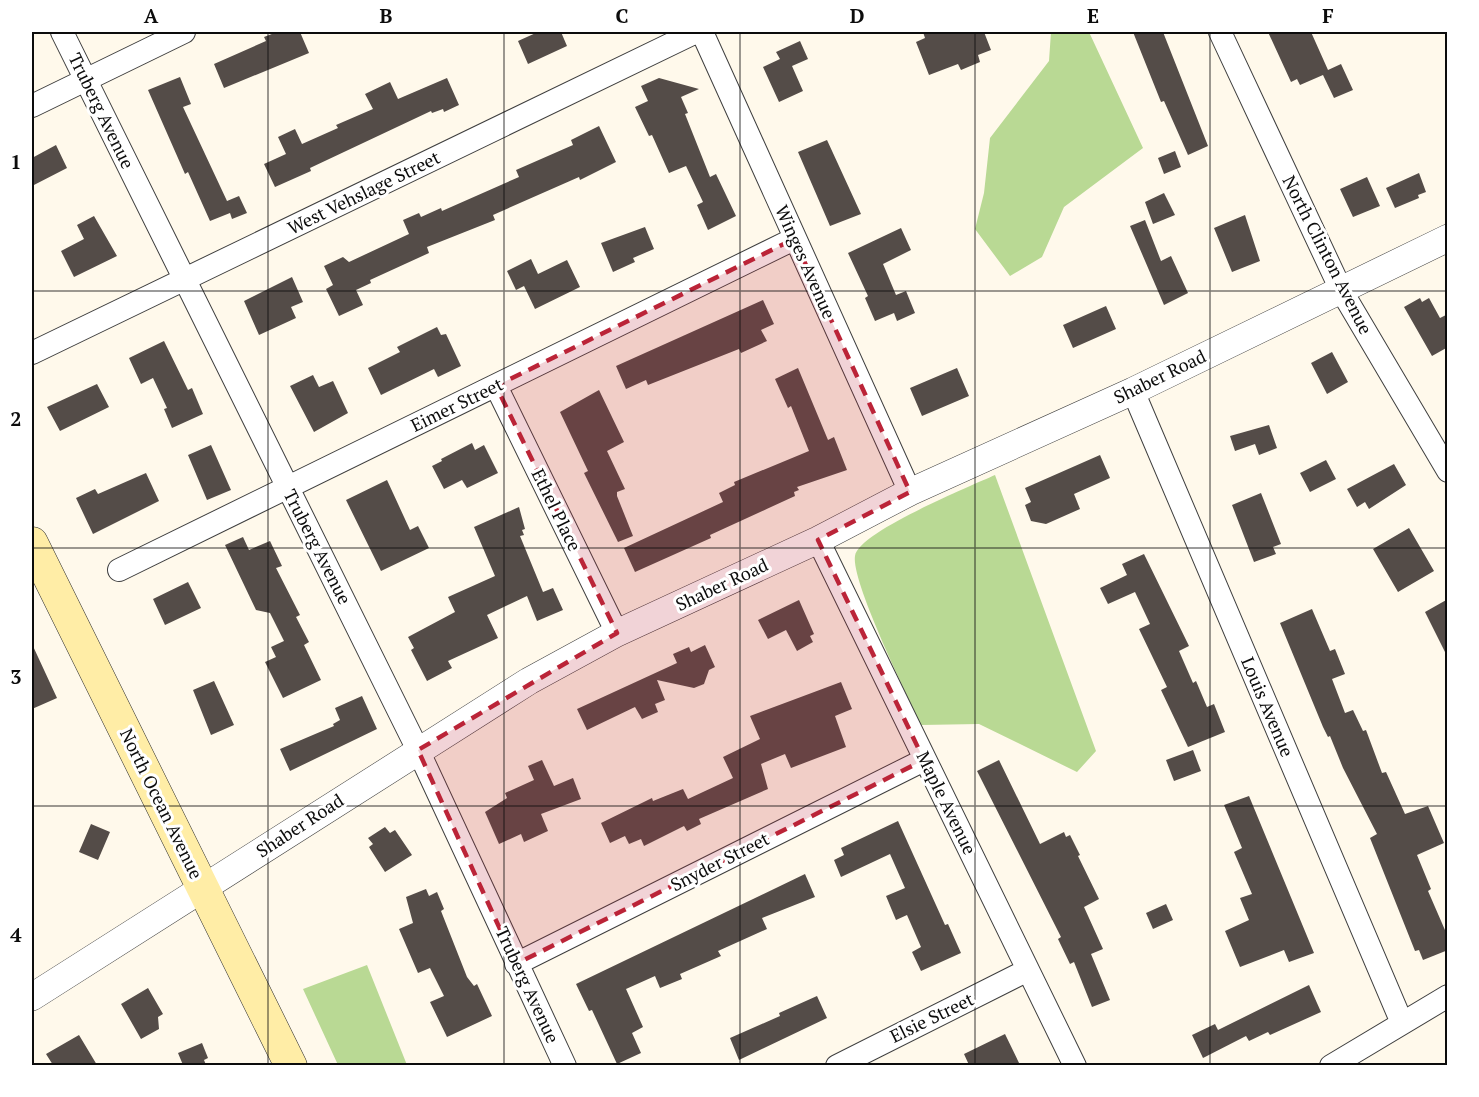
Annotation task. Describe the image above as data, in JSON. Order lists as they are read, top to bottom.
{
  "streets": {
    "main road": ["North Ocean Avenue"],
    "street": [
      "Truberg Avenue",
      "West Vehslage Street",
      "North Clinton Avenue",
      "Winges Avenue",
      "Shaber Road",
      "Eimer Street",
      "Ethel Place",
      "Louis Avenue",
      "Maple Avenue",
      "Snyder Street",
      "Elsie Street"
    ]
  },
  "crossings": [
    ["Truberg Avenue", "West Vehslage Street"],
    ["Truberg Avenue", "Shaber Road"],
    ["Truberg Avenue", "Eimer Street"],
    ["Truberg Avenue", "Snyder Street"],
    ["North Clinton Avenue", "Shaber Road"],
    ["Winges Avenue", "Shaber Road"],
    ["Winges Avenue", "Eimer Street"],
    ["Shaber Road", "Ethel Place"],
    ["Shaber Road", "Louis Avenue"],
    ["Shaber Road", "Maple Avenue"],
    ["Shaber Road", "North Ocean Avenue"],
    ["Eimer Street", "Ethel Place"],
    ["Maple Avenue", "Snyder Street"],
    ["Maple Avenue", "Elsie Street"]
  ],
  "grid": {
    "columns": [
      "A",
      "B",
      "C",
      "D",
      "E",
      "F"
    ],
    "rows": [
      "1",
      "2",
      "3",
      "4"
    ]
  }
}
